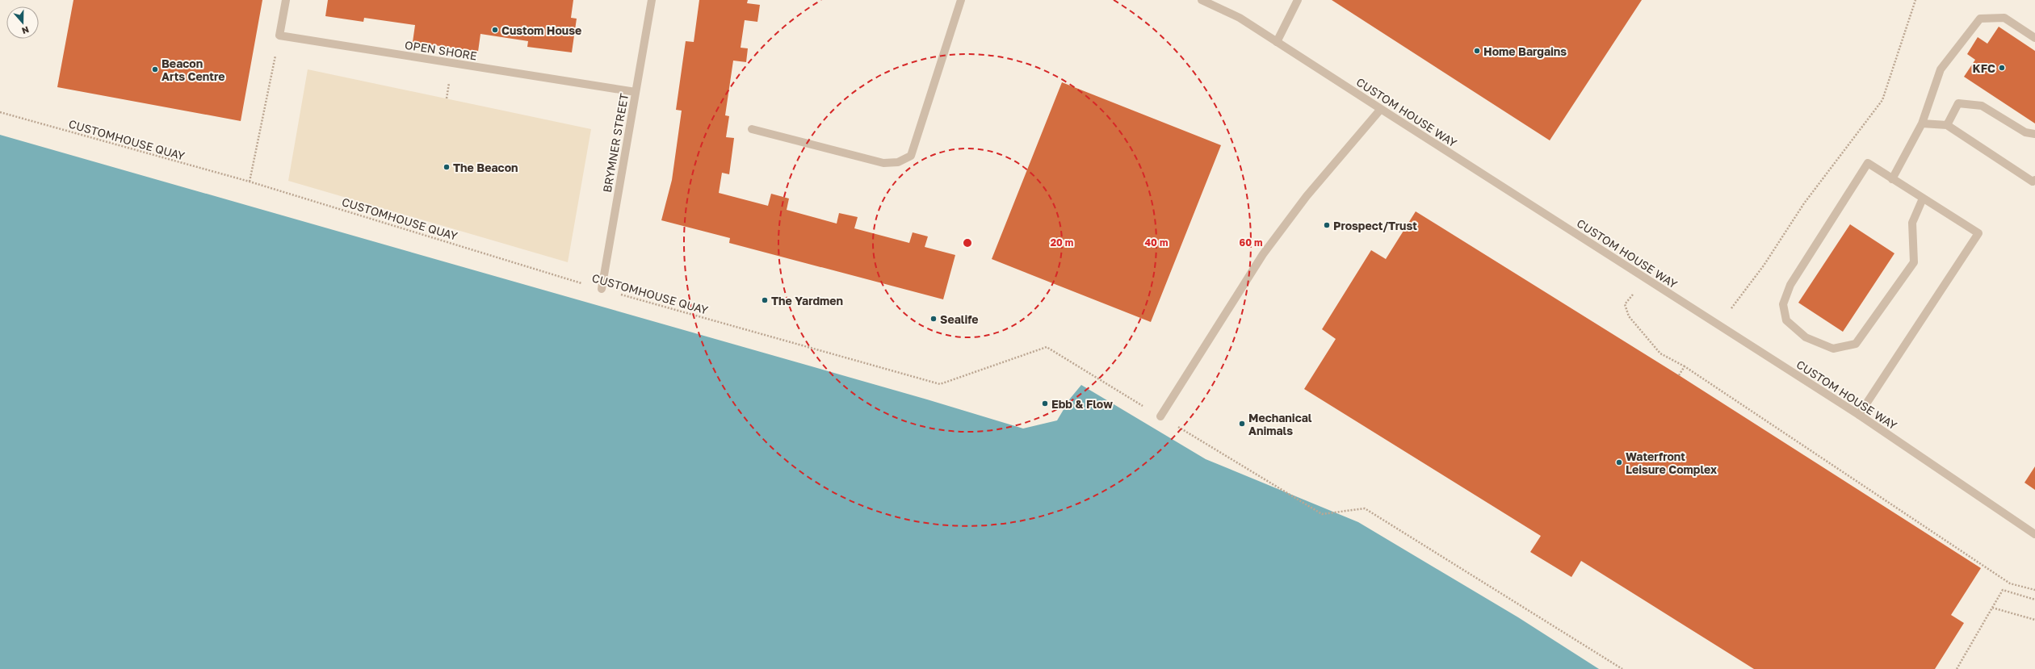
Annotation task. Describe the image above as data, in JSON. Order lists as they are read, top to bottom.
{
  "streets": {
    "street": ["OPEN SHORE", "CUSTOM HOUSE WAY", "BRYMNER STREET"],
    "path": ["CUSTOMHOUSE QUAY"]
  },
  "crossings": [
    ["OPEN SHORE", "BRYMNER STREET"],
    ["CUSTOMHOUSE QUAY", "BRYMNER STREET"]
  ],
  "places": [
    "Custom House",
    "Home Bargains",
    "KFC",
    "Beacon Arts Centre",
    "The Beacon",
    "Prospect/Trust",
    "The Yardmen",
    "Sealife",
    "Ebb & Flow",
    "Mechanical Animals",
    "Waterfront Leisure Complex"
  ],
  "north": "bottom",
  "rings": ["20 m", "40 m", "60 m"]
}
